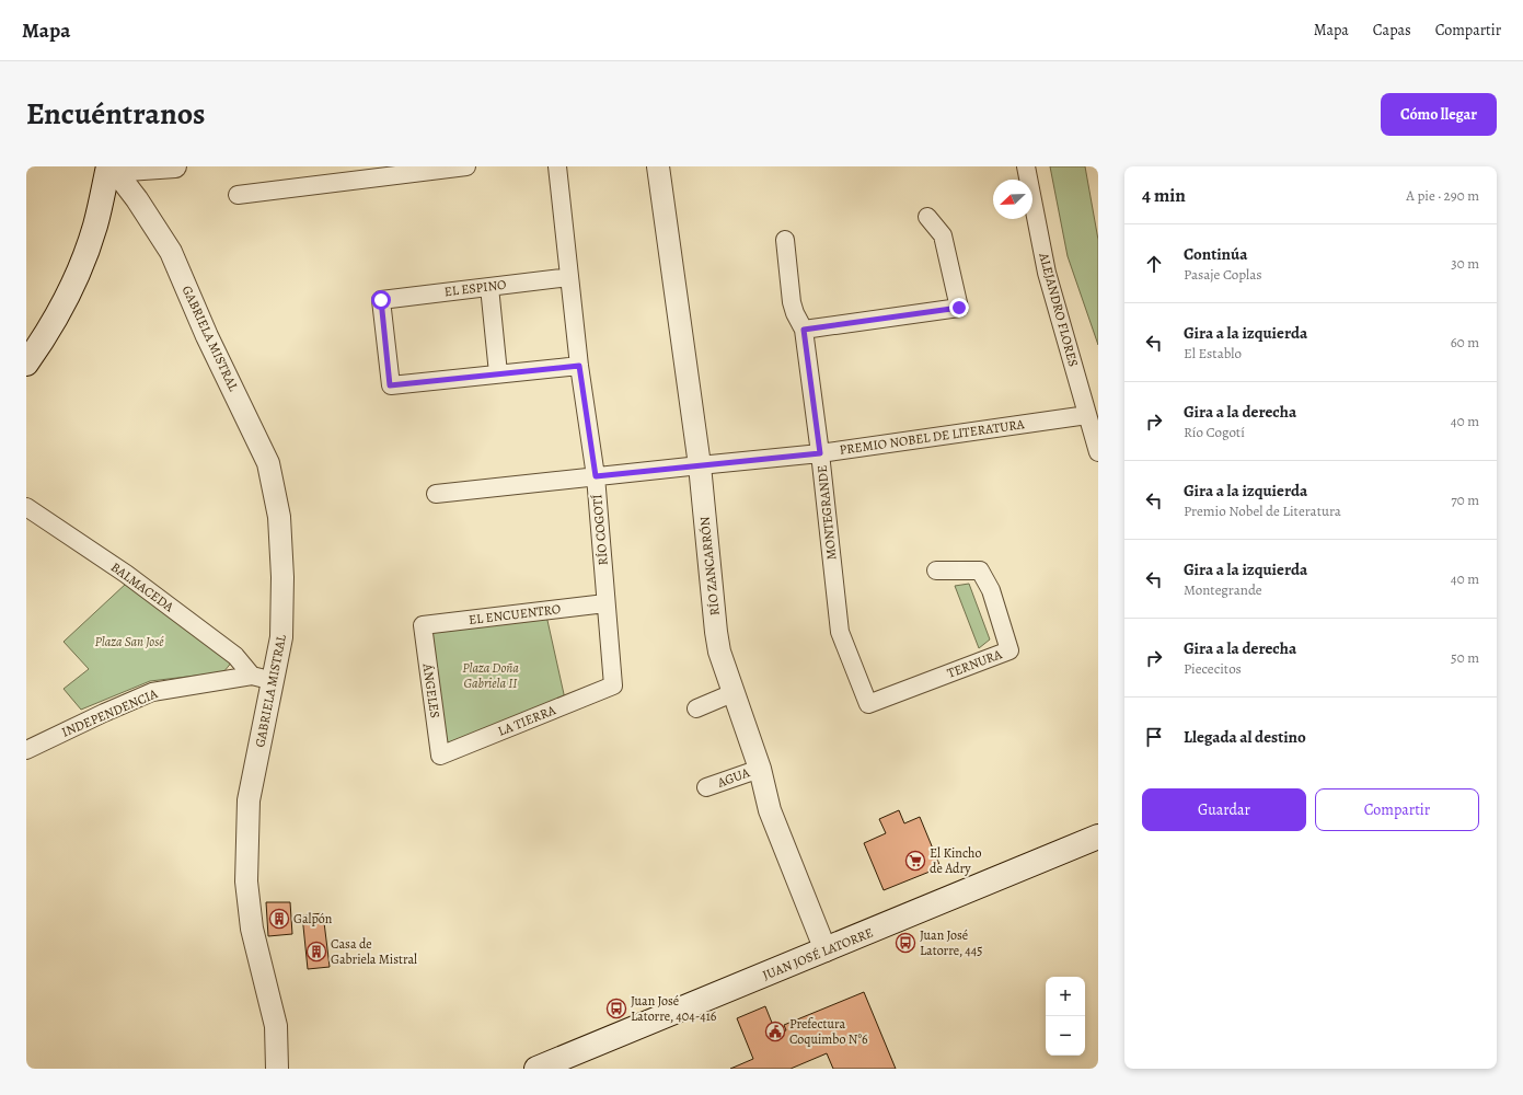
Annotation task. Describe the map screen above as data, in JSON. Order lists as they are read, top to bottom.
{
  "streets": {
    "main road": ["JUAN JOSÉ LATORRE"],
    "street": [
      "EL ESPINO",
      "ALEJANDRO FLORES",
      "GABRIELA MISTRAL",
      "PREMIO NOBEL DE LITERATURA",
      "MONTEGRANDE",
      "RÍO COGOTÍ",
      "RÍO ZANCARRÓN",
      "BALMACEDA",
      "EL ENCUENTRO",
      "TERNURA",
      "ÁNGELES",
      "INDEPENDENCIA",
      "LA TIERRA",
      "AGUA"
    ]
  },
  "crossings": [
    ["EL ESPINO", "RÍO COGOTÍ"],
    ["ALEJANDRO FLORES", "PREMIO NOBEL DE LITERATURA"],
    ["GABRIELA MISTRAL", "INDEPENDENCIA"],
    ["PREMIO NOBEL DE LITERATURA", "MONTEGRANDE"],
    ["PREMIO NOBEL DE LITERATURA", "RÍO COGOTÍ"],
    ["PREMIO NOBEL DE LITERATURA", "RÍO ZANCARRÓN"],
    ["MONTEGRANDE", "TERNURA"],
    ["RÍO COGOTÍ", "EL ENCUENTRO"],
    ["RÍO COGOTÍ", "LA TIERRA"],
    ["RÍO ZANCARRÓN", "AGUA"],
    ["RÍO ZANCARRÓN", "JUAN JOSÉ LATORRE"],
    ["BALMACEDA", "INDEPENDENCIA"],
    ["EL ENCUENTRO", "ÁNGELES"],
    ["ÁNGELES", "LA TIERRA"]
  ],
  "parks": ["Plaza San José", "Plaza Doña Gabriela II"],
  "places": {
    "supermarket": ["El Kincho de Adry"],
    "building": ["Galpón", "Casa de Gabriela Mistral"],
    "bus stop": ["Juan José Latorre, 445", "Juan José Latorre, 404-416"],
    "public building": ["Prefectura Coquimbo N°6"]
  },
  "north": "bottom left",
  "page": {
    "header": "Mapa",
    "nav": ["Mapa", "Capas", "Compartir"],
    "title": "Encuéntranos",
    "buttons": [
      "Cómo llegar",
      ["Guardar", "Compartir"]
    ],
    "heading": ["4 min", "A pie · 290 m"],
    "list": [
      ["Continúa", "Pasaje Coplas", "30 m"],
      ["Gira a la izquierda", "El Establo", "60 m"],
      ["Gira a la derecha", "Río Cogotí", "40 m"],
      ["Gira a la izquierda", "Premio Nobel de Literatura", "70 m"],
      ["Gira a la izquierda", "Montegrande", "40 m"],
      ["Gira a la derecha", "Piececitos", "50 m"],
      "Llegada al destino"
    ],
    "map_buttons": ["+", "−"]
  }
}
